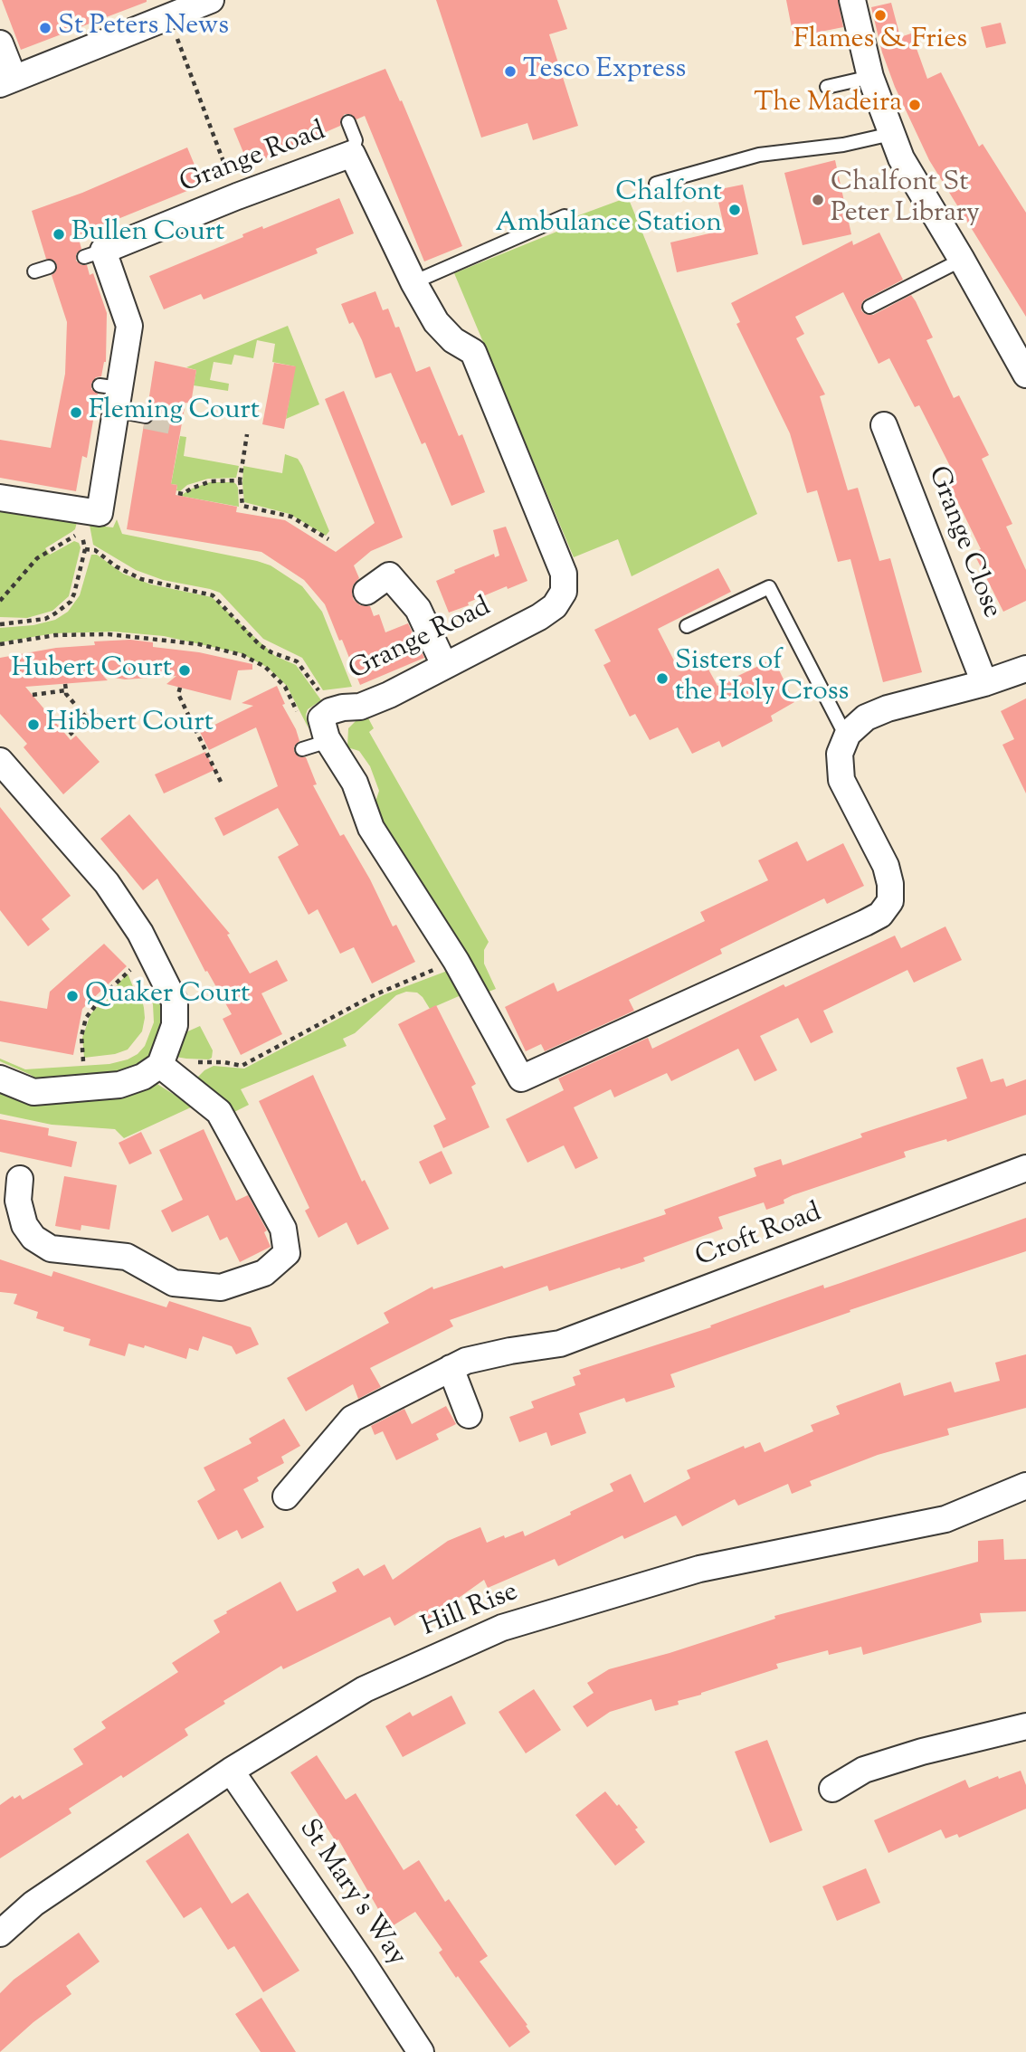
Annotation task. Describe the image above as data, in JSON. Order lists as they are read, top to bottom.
{
  "streets": {
    "street": [
      "Grange Road",
      "Grange Close",
      "Croft Road",
      "Hill Rise",
      "St Mary's Way"
    ]
  },
  "crossings": [
    ["Hill Rise", "St Mary's Way"]
  ],
  "places": [
    "Flames & Fries",
    "St Peters News",
    "Tesco Express",
    "The Madeira",
    "Chalfont St Peter Library",
    "Chalfont Ambulance Station",
    "Bullen Court",
    "Fleming Court",
    "Hubert Court",
    "Sisters of the Holy Cross",
    "Hibbert Court",
    "Quaker Court"
  ]
}
